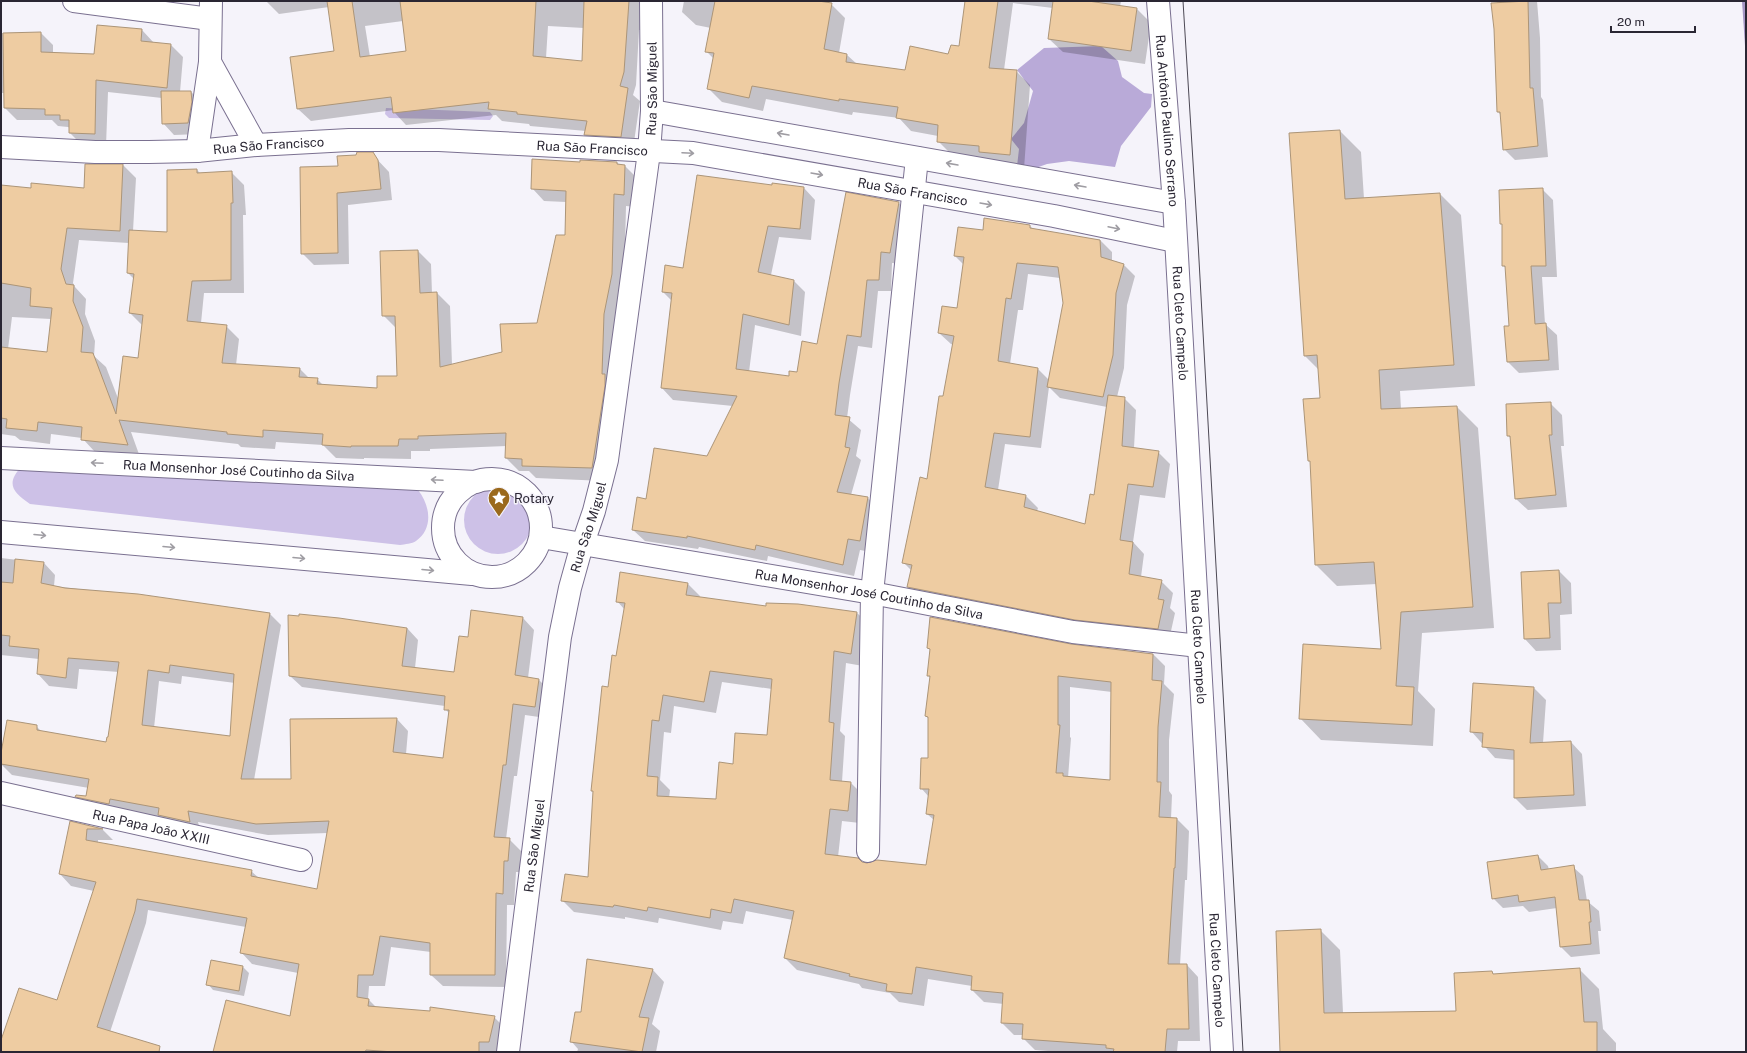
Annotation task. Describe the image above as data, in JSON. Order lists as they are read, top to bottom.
{
  "streets": {
    "street": [
      "Rua São Miguel",
      "Rua Antônio Paulino Serrano",
      "Rua São Francisco",
      "Rua Cleto Campelo",
      "Rua Monsenhor José Coutinho da Silva",
      "Rua Papa João XXIII"
    ]
  },
  "crossings": [
    ["Rua São Miguel", "Rua São Francisco"],
    ["Rua São Miguel", "Rua Monsenhor José Coutinho da Silva"],
    ["Rua Antônio Paulino Serrano", "Rua São Francisco"],
    ["Rua Antônio Paulino Serrano", "Rua Cleto Campelo"],
    ["Rua São Francisco", "Rua Cleto Campelo"],
    ["Rua Cleto Campelo", "Rua Monsenhor José Coutinho da Silva"]
  ],
  "places": {
    "place": ["Rotary"]
  },
  "scale_bar": "20 m"
}
